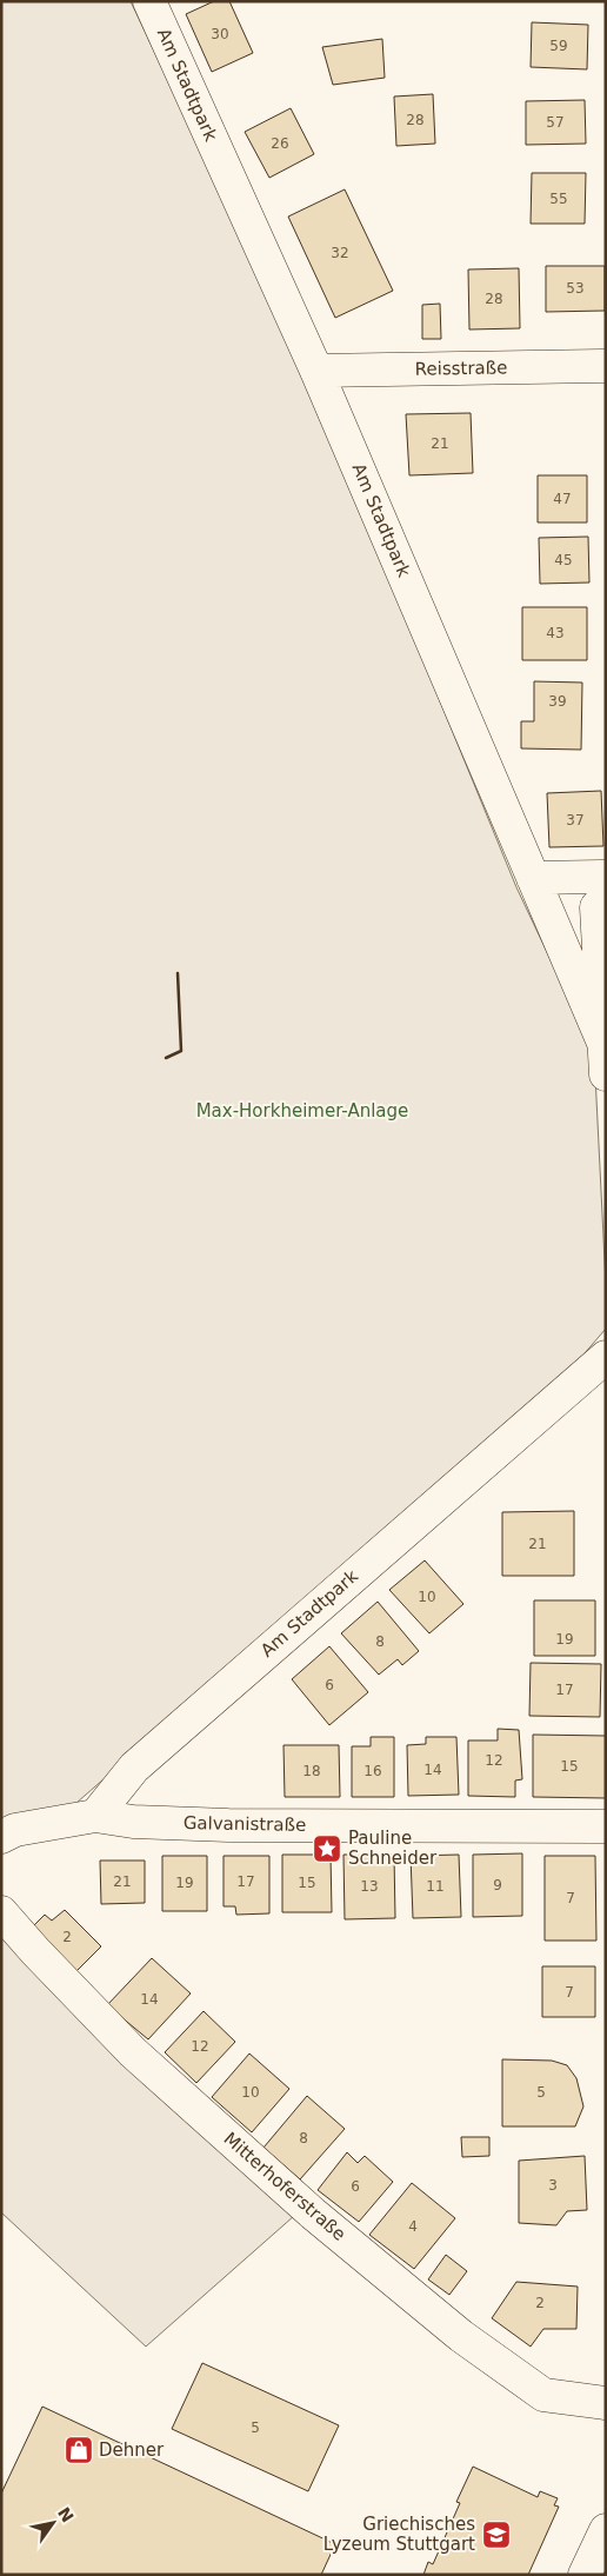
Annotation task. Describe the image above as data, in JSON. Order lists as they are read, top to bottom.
{
  "streets": {
    "street": [
      "Am Stadtpark",
      "Reisstraße",
      "Galvanistraße",
      "Mitterhoferstraße"
    ]
  },
  "crossings": [
    ["Am Stadtpark", "Reisstraße"],
    ["Am Stadtpark", "Galvanistraße"]
  ],
  "parks": ["Max-Horkheimer-Anlage"],
  "places": {
    "place": ["Pauline Schneider"],
    "shop": ["Dehner"],
    "school or university": ["Griechisches Lyzeum Stuttgart"]
  },
  "house_numbers": [
    "30",
    "59",
    "28",
    "57",
    "26",
    "55",
    "32",
    "53",
    "28",
    "21",
    "47",
    "45",
    "43",
    "39",
    "37",
    "21",
    "10",
    "19",
    "8",
    "6",
    "17",
    "12",
    "15",
    "14",
    "18",
    "16",
    "21",
    "17",
    "19",
    "15",
    "9",
    "13",
    "11",
    "7",
    "2",
    "7",
    "14",
    "12",
    "10",
    "5",
    "8",
    "3",
    "6",
    "4",
    "2",
    "5"
  ],
  "north": "top right"
}
